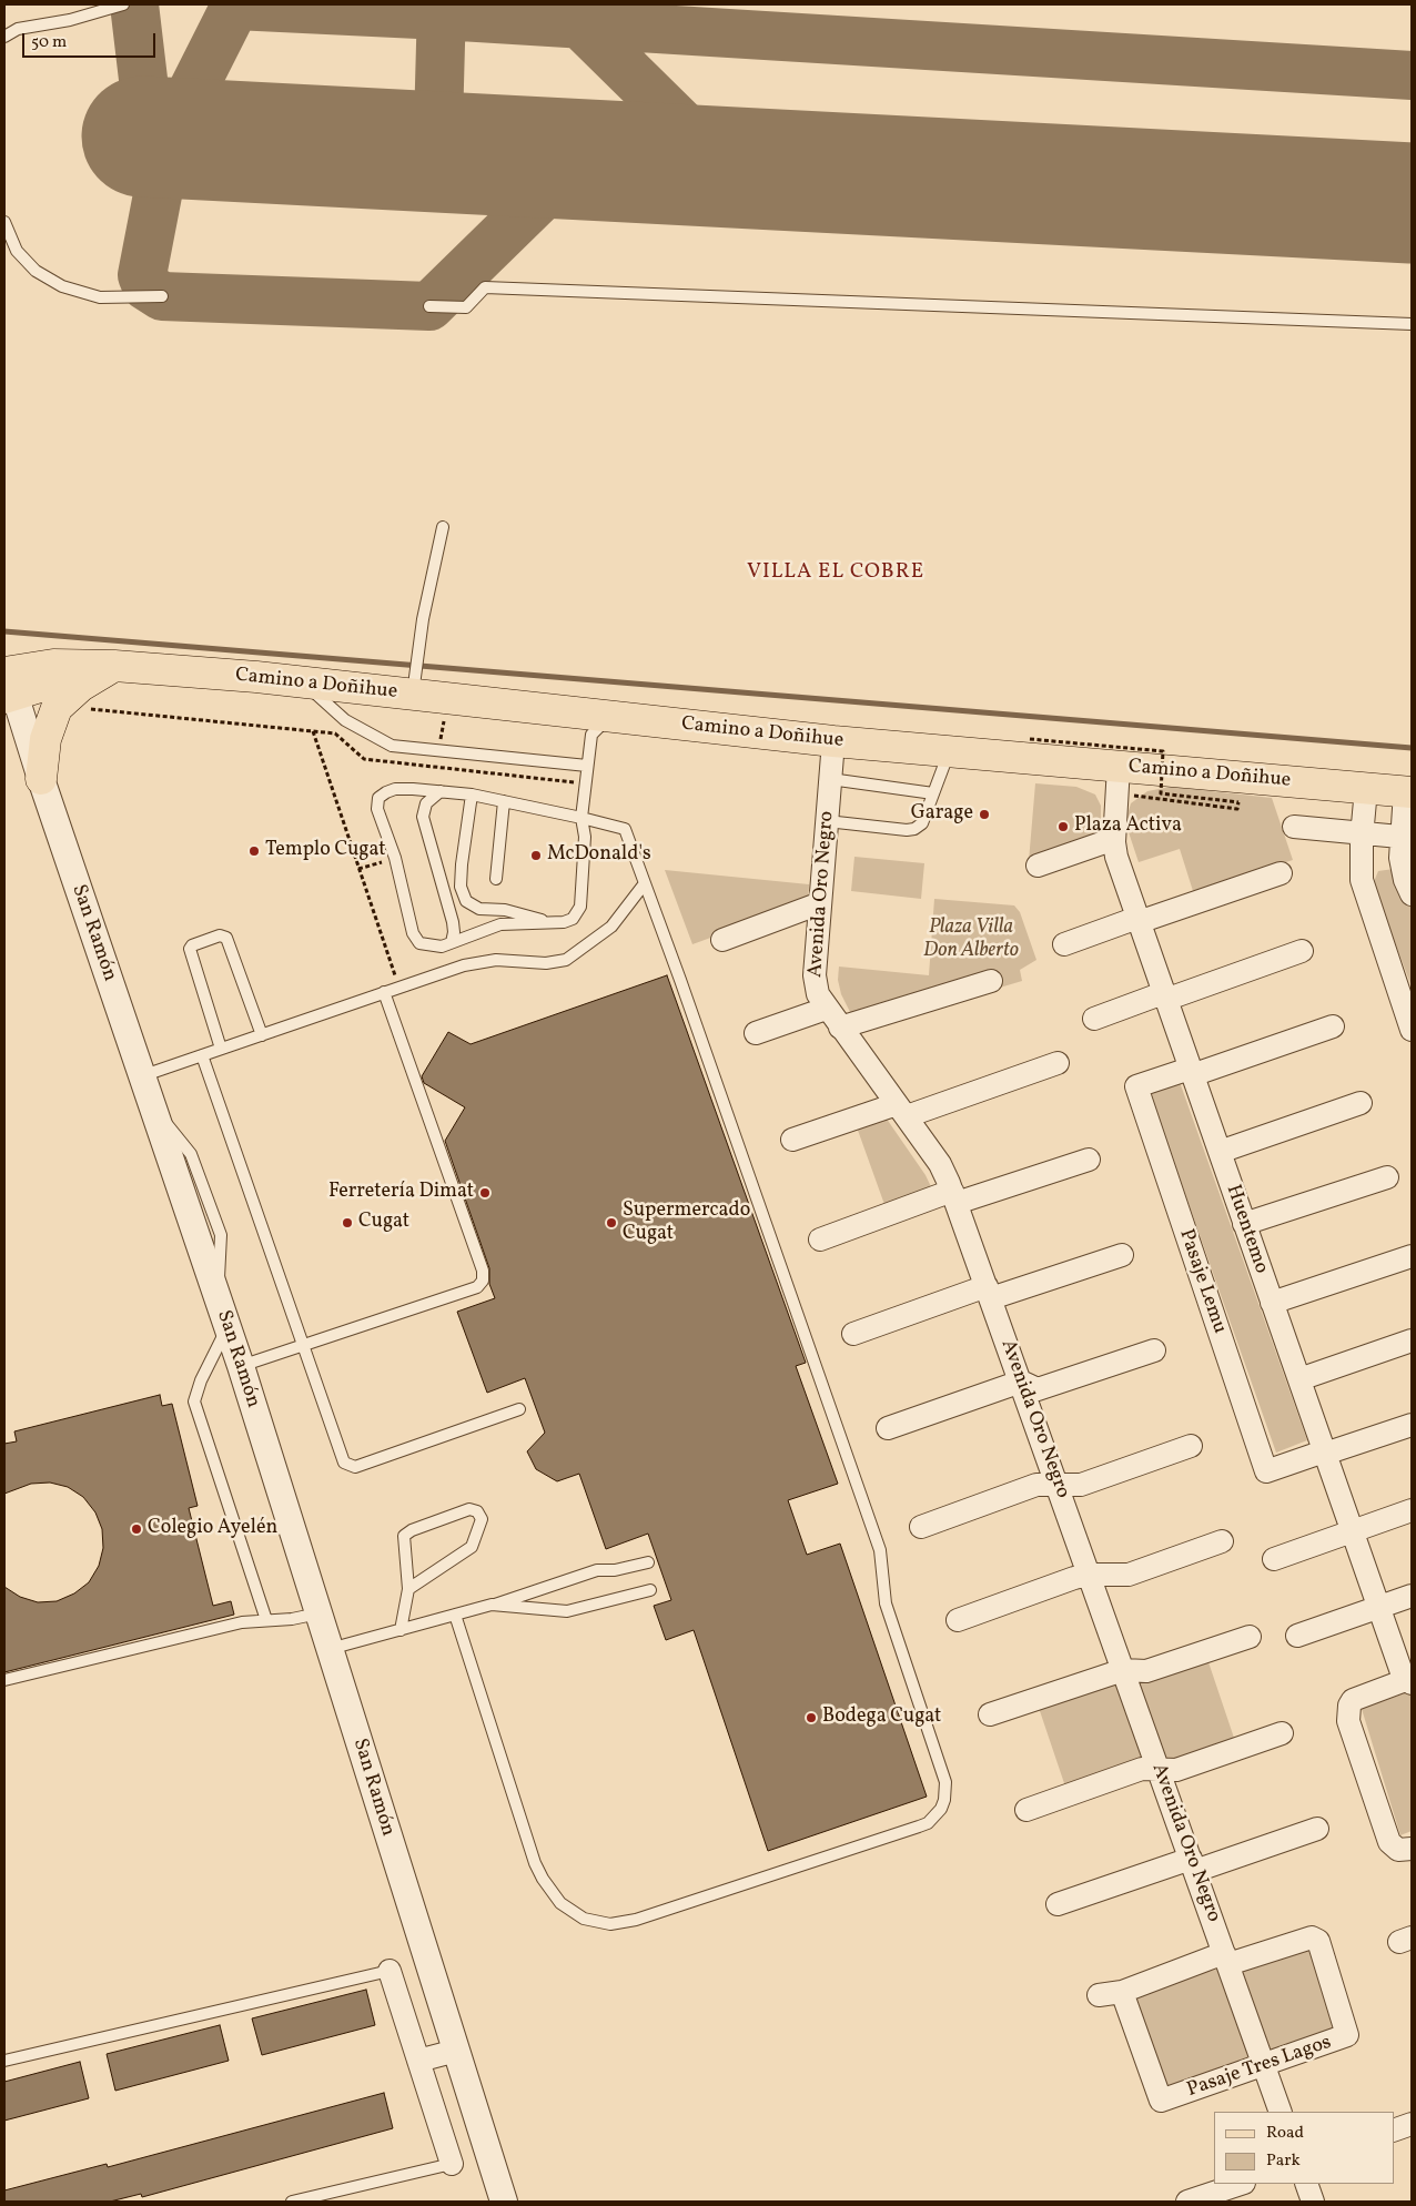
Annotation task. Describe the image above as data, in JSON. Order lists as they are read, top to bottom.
{
  "streets": {
    "main road": ["Camino a Doñihue"],
    "street": [
      "Avenida Oro Negro",
      "San Ramón",
      "Huentemo",
      "Pasaje Lemu",
      "Pasaje Tres Lagos"
    ]
  },
  "crossings": [
    ["Camino a Doñihue", "Avenida Oro Negro"],
    ["Camino a Doñihue", "San Ramón"],
    ["Camino a Doñihue", "Huentemo"],
    ["Avenida Oro Negro", "Pasaje Tres Lagos"],
    ["Huentemo", "Pasaje Lemu"]
  ],
  "districts": ["VILLA EL COBRE"],
  "parks": ["Plaza Villa Don Alberto"],
  "places": [
    "Garage",
    "Plaza Activa",
    "Templo Cugat",
    "McDonald's",
    "Ferretería Dimat",
    "Cugat",
    "Supermercado Cugat",
    "Colegio Ayelén",
    "Bodega Cugat"
  ],
  "legend": ["Road", "Park"],
  "scale_bar": "50 m"
}
